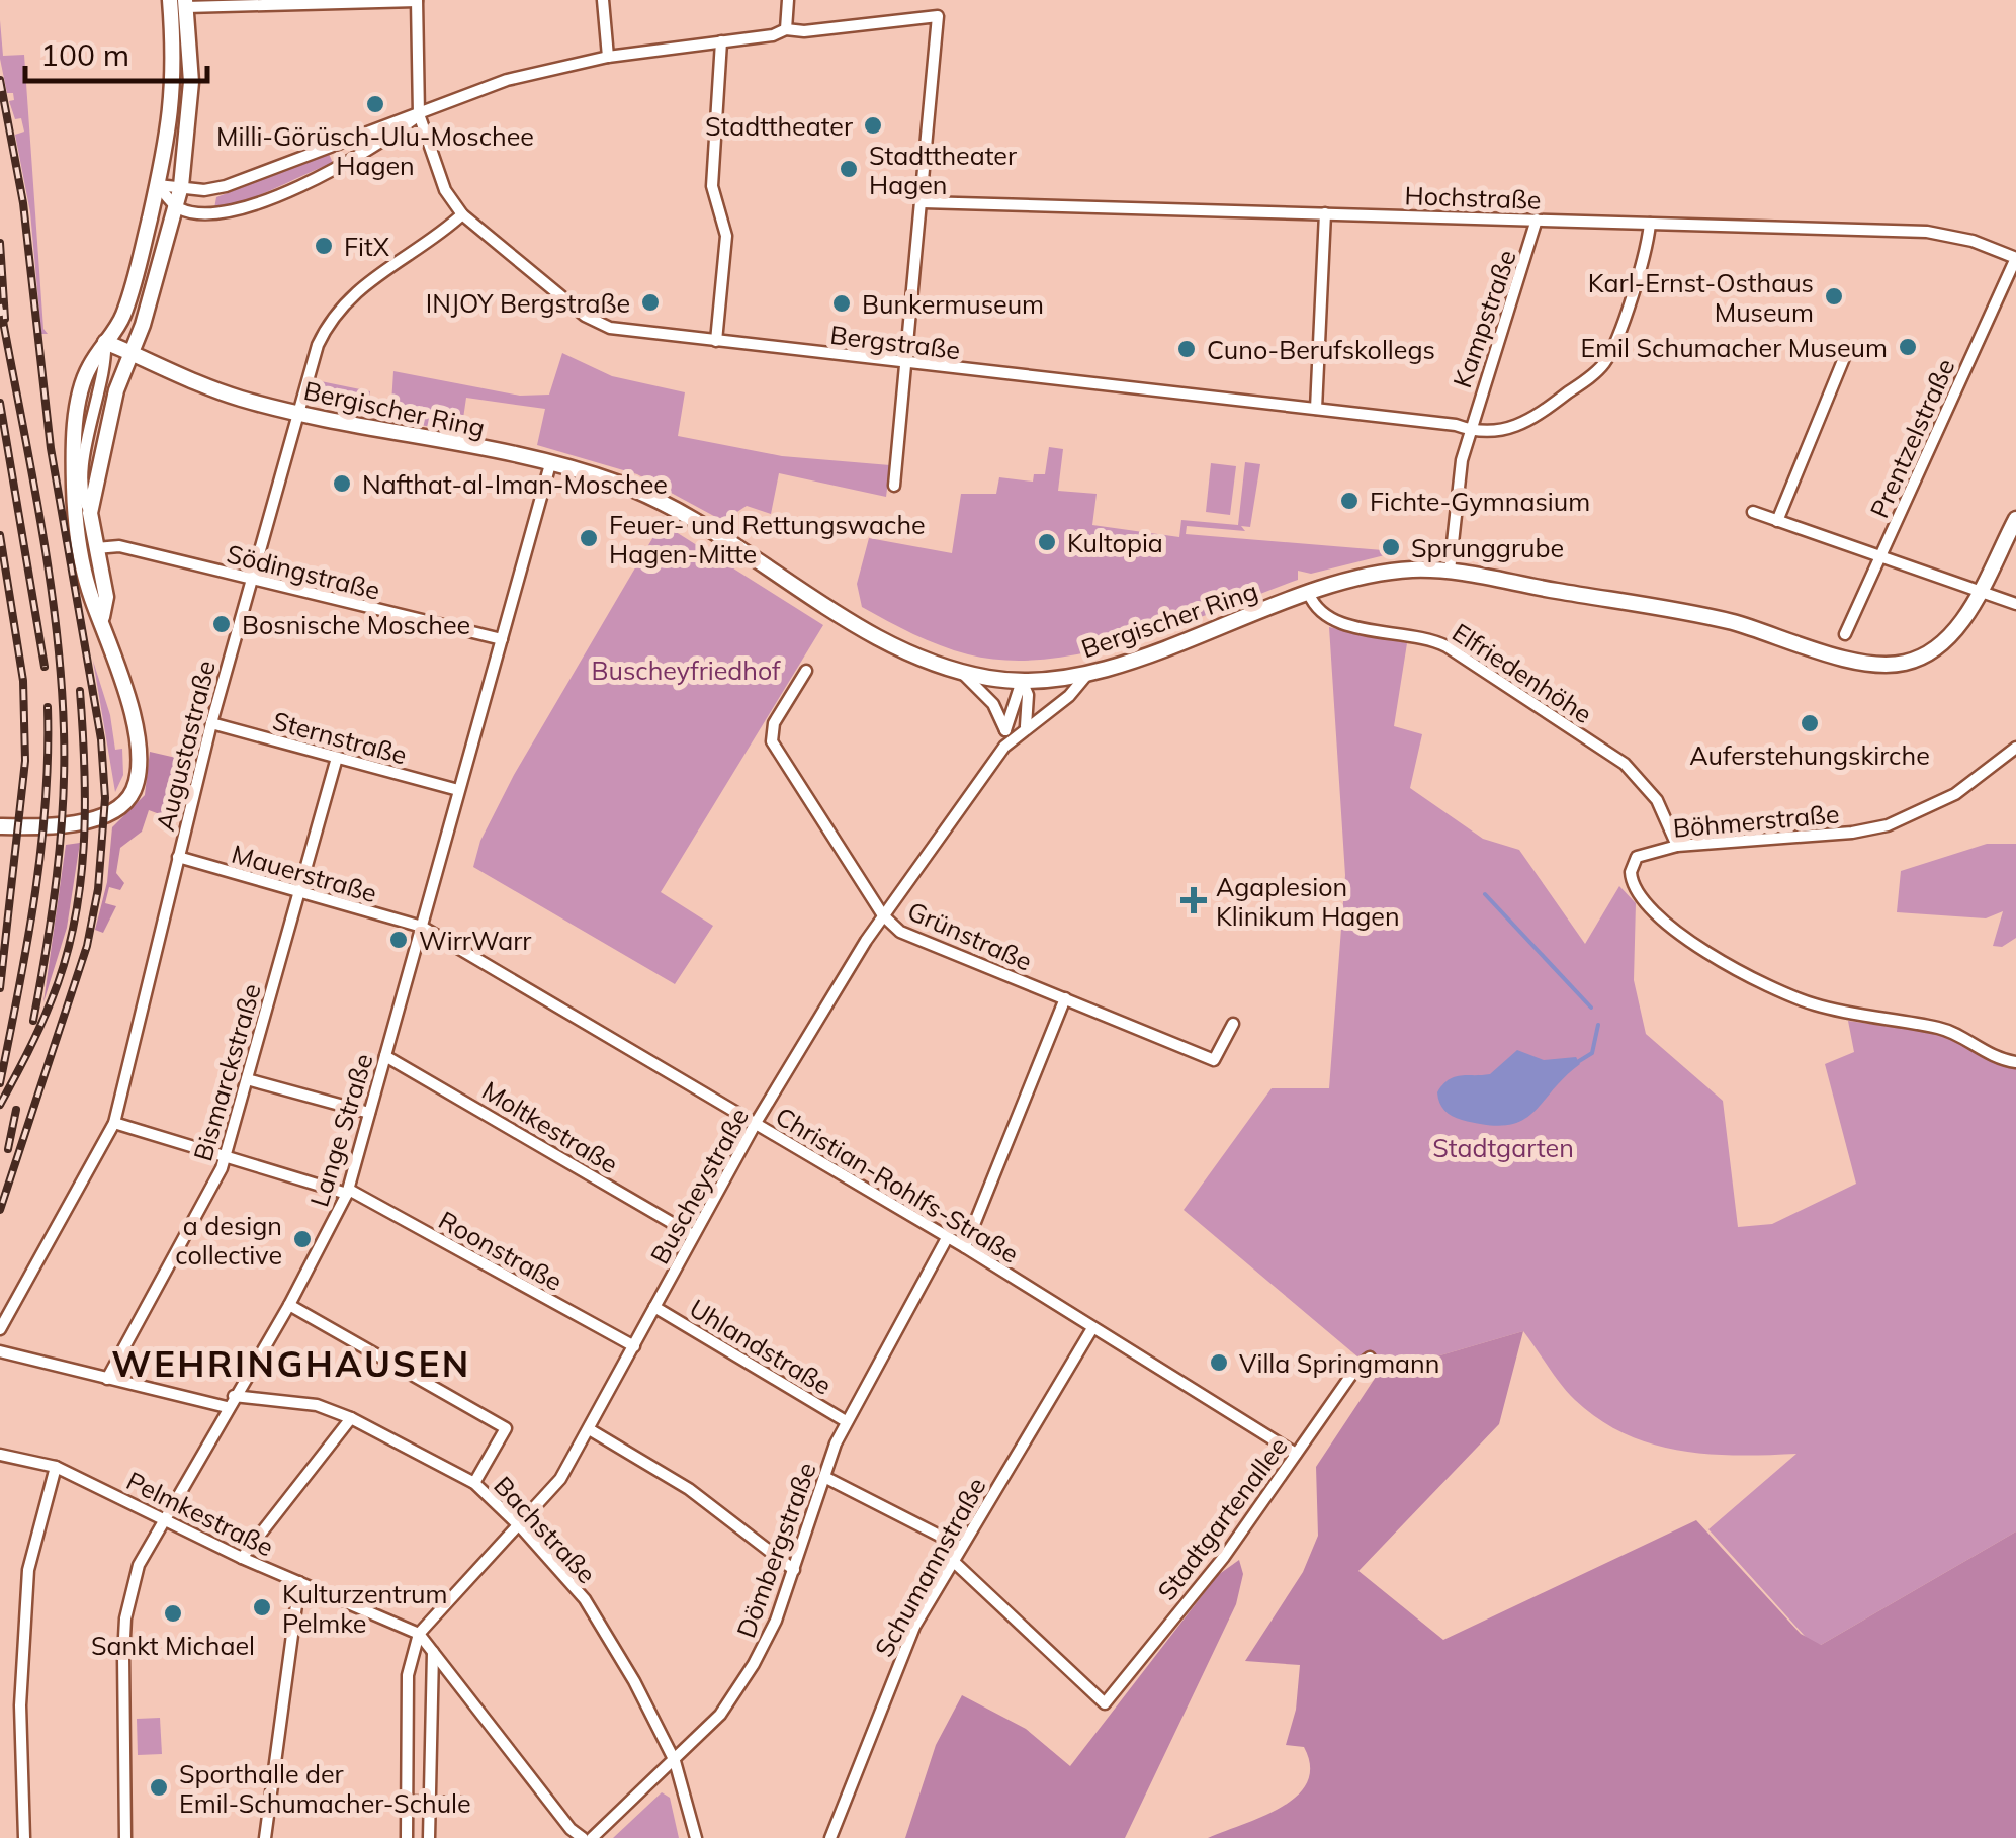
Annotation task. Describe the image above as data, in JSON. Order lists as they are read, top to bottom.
{
  "streets": {
    "main road": ["Bergischer Ring"],
    "street": [
      "Hochstraße",
      "Kampstraße",
      "Bergstraße",
      "Prentzelstraße",
      "Södingstraße",
      "Elfriedenhöhe",
      "Sternstraße",
      "Augustastraße",
      "Böhmerstraße",
      "Mauerstraße",
      "Grünstraße",
      "Bismarckstraße",
      "Moltkestraße",
      "Lange Straße",
      "Christian-Rohlfs-Straße",
      "Buscheystraße",
      "Roonstraße",
      "Uhlandstraße",
      "Pelmkestraße",
      "Stadtgartenallee",
      "Bachstraße",
      "Dömbergstraße",
      "Schumannstraße"
    ]
  },
  "crossings": [
    ["Hochstraße", "Kampstraße"],
    ["Hochstraße", "Bergstraße"],
    ["Hochstraße", "Prentzelstraße"],
    ["Kampstraße", "Bergstraße"],
    ["Kampstraße", "Bergischer Ring"],
    ["Bergstraße", "Augustastraße"],
    ["Bergischer Ring", "Elfriedenhöhe"],
    ["Bergischer Ring", "Augustastraße"],
    ["Bergischer Ring", "Lange Straße"],
    ["Bergischer Ring", "Buscheystraße"],
    ["Södingstraße", "Augustastraße"],
    ["Södingstraße", "Lange Straße"],
    ["Elfriedenhöhe", "Böhmerstraße"],
    ["Sternstraße", "Augustastraße"],
    ["Sternstraße", "Bismarckstraße"],
    ["Sternstraße", "Lange Straße"],
    ["Augustastraße", "Mauerstraße"],
    ["Augustastraße", "Roonstraße"],
    ["Mauerstraße", "Bismarckstraße"],
    ["Mauerstraße", "Lange Straße"],
    ["Mauerstraße", "Christian-Rohlfs-Straße"],
    ["Grünstraße", "Buscheystraße"],
    ["Bismarckstraße", "Roonstraße"],
    ["Moltkestraße", "Lange Straße"],
    ["Moltkestraße", "Buscheystraße"],
    ["Lange Straße", "Christian-Rohlfs-Straße"],
    ["Lange Straße", "Roonstraße"],
    ["Lange Straße", "Pelmkestraße"],
    ["Lange Straße", "Bachstraße"],
    ["Christian-Rohlfs-Straße", "Buscheystraße"],
    ["Christian-Rohlfs-Straße", "Stadtgartenallee"],
    ["Christian-Rohlfs-Straße", "Dömbergstraße"],
    ["Christian-Rohlfs-Straße", "Schumannstraße"],
    ["Buscheystraße", "Roonstraße"],
    ["Buscheystraße", "Uhlandstraße"],
    ["Buscheystraße", "Pelmkestraße"],
    ["Buscheystraße", "Bachstraße"],
    ["Uhlandstraße", "Dömbergstraße"],
    ["Stadtgartenallee", "Schumannstraße"],
    ["Bachstraße", "Dömbergstraße"]
  ],
  "districts": ["WEHRINGHAUSEN"],
  "parks": ["Buscheyfriedhof", "Stadtgarten"],
  "places": {
    "other": [
      "Milli-Görüsch-Ulu-Moschee Hagen",
      "Stadttheater",
      "Stadttheater Hagen",
      "FitX",
      "Karl-Ernst-Osthaus Museum",
      "INJOY Bergstraße",
      "Bunkermuseum",
      "Emil Schumacher Museum",
      "Cuno-Berufskollegs",
      "Nafthat-al-Iman-Moschee",
      "Fichte-Gymnasium",
      "Feuer- und Rettungswache Hagen-Mitte",
      "Kultopia",
      "Sprunggrube",
      "Bosnische Moschee",
      "Auferstehungskirche",
      "WirrWarr",
      "a design collective",
      "Villa Springmann",
      "Kulturzentrum Pelmke",
      "Sankt Michael",
      "Sporthalle der Emil-Schumacher-Schule"
    ],
    "health": ["Agaplesion Klinikum Hagen"]
  },
  "scale_bar": "100 m"
}
